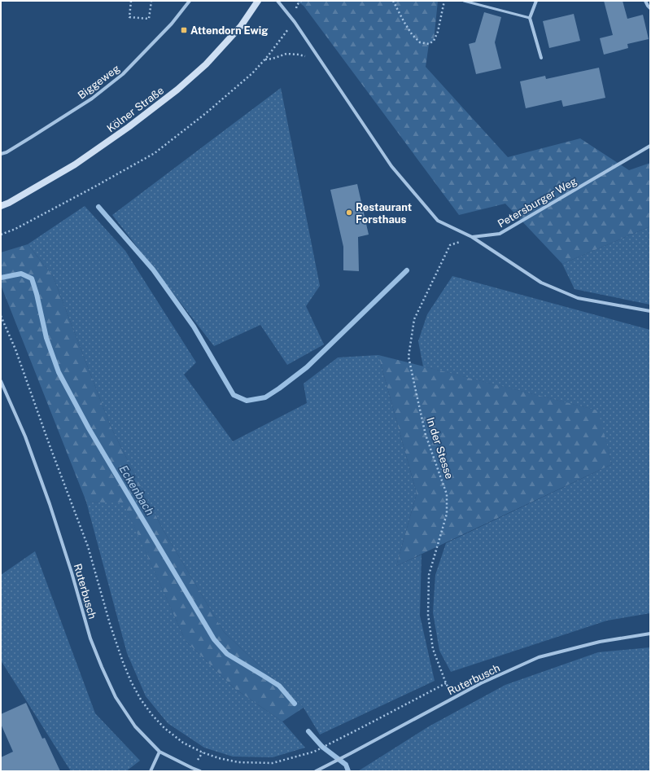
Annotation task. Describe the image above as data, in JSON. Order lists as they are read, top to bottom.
{
  "streets": {
    "main road": ["Kölner Straße"],
    "street": ["Biggeweg", "Petersburger Weg", "Ruterbusch"],
    "path": ["In der Stesse"]
  },
  "crossings": [
    ["Petersburger Weg", "In der Stesse"]
  ],
  "water": ["Eckenbach"],
  "places": {
    "transit": ["Attendorn Ewig"],
    "other": ["Restaurant Forsthaus"]
  }
}
